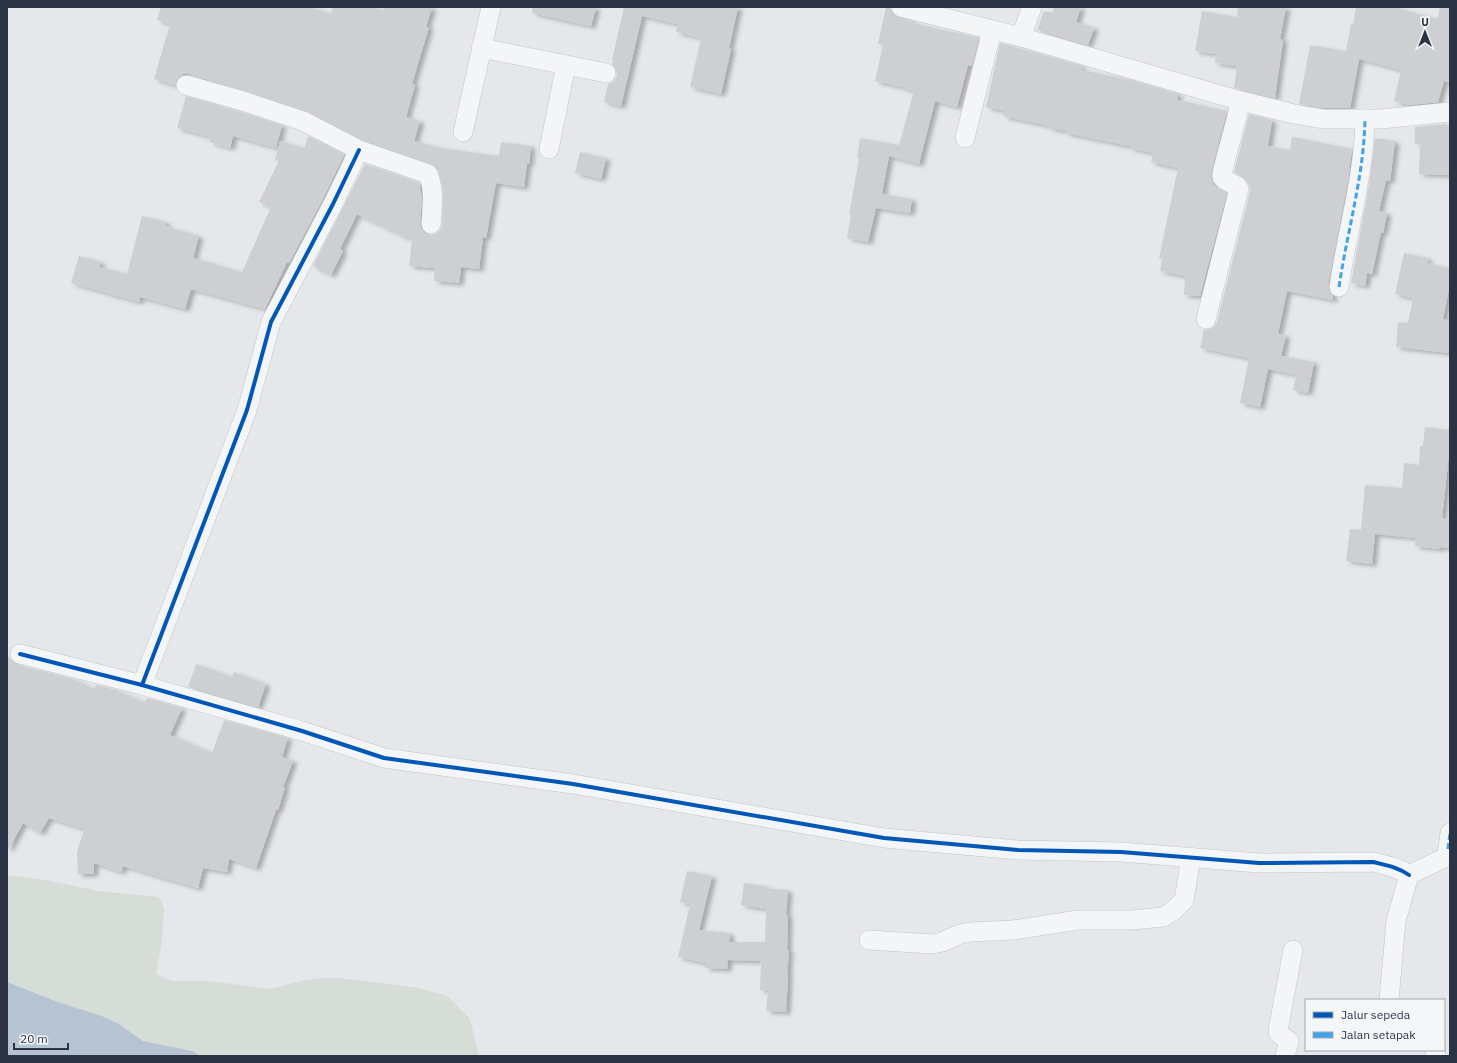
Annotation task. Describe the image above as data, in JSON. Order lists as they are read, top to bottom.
{
  "legend": ["Jalur sepeda", "Jalan setapak"],
  "scale_bar": "20 m",
  "north": "top"
}
